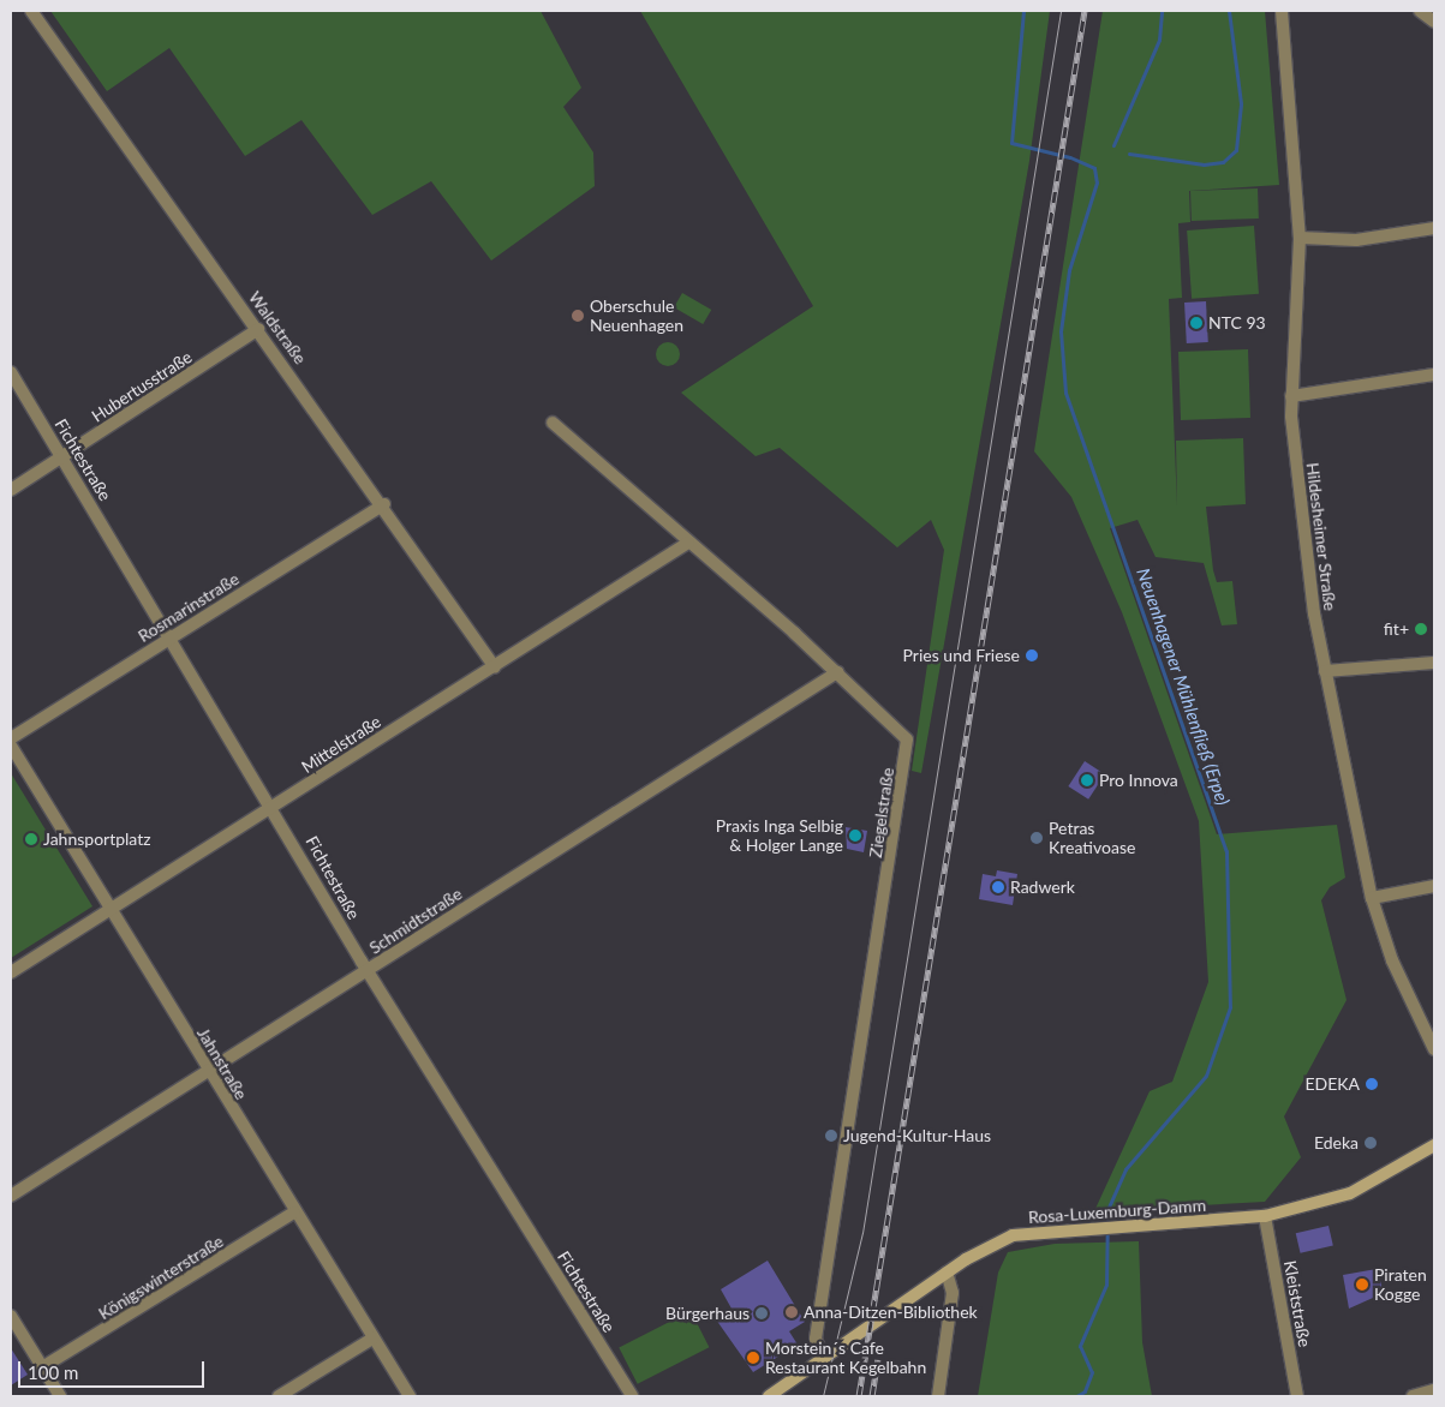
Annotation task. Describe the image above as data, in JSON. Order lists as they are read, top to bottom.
{
  "streets": {
    "main road": ["Rosa-Luxemburg-Damm"],
    "street": [
      "Waldstraße",
      "Hubertusstraße",
      "Fichtestraße",
      "Hildesheimer Straße",
      "Rosmarinstraße",
      "Mittelstraße",
      "Ziegelstraße",
      "Schmidtstraße",
      "Jahnstraße",
      "Königswinterstraße",
      "Kleiststraße"
    ]
  },
  "crossings": [
    ["Waldstraße", "Hubertusstraße"],
    ["Waldstraße", "Rosmarinstraße"],
    ["Waldstraße", "Mittelstraße"],
    ["Hubertusstraße", "Fichtestraße"],
    ["Fichtestraße", "Rosmarinstraße"],
    ["Fichtestraße", "Mittelstraße"],
    ["Fichtestraße", "Schmidtstraße"],
    ["Mittelstraße", "Ziegelstraße"],
    ["Mittelstraße", "Jahnstraße"],
    ["Ziegelstraße", "Schmidtstraße"],
    ["Ziegelstraße", "Rosa-Luxemburg-Damm"],
    ["Schmidtstraße", "Jahnstraße"],
    ["Jahnstraße", "Königswinterstraße"],
    ["Rosa-Luxemburg-Damm", "Kleiststraße"]
  ],
  "water": ["Neuenhagener Mühlenfließ (Erpe)"],
  "places": [
    "Oberschule Neuenhagen",
    "NTC 93",
    "fit+",
    "Pries und Friese",
    "Pro Innova",
    "Praxis Inga Selbig & Holger Lange",
    "Petras Kreativoase",
    "Jahnsportplatz",
    "Radwerk",
    "EDEKA",
    "Jugend-Kultur-Haus",
    "Edeka",
    "Piraten Kogge",
    "Anna-Ditzen-Bibliothek",
    "Bürgerhaus",
    "Morstein´s Cafe Restaurant Kegelbahn"
  ],
  "scale_bar": "100 m"
}
